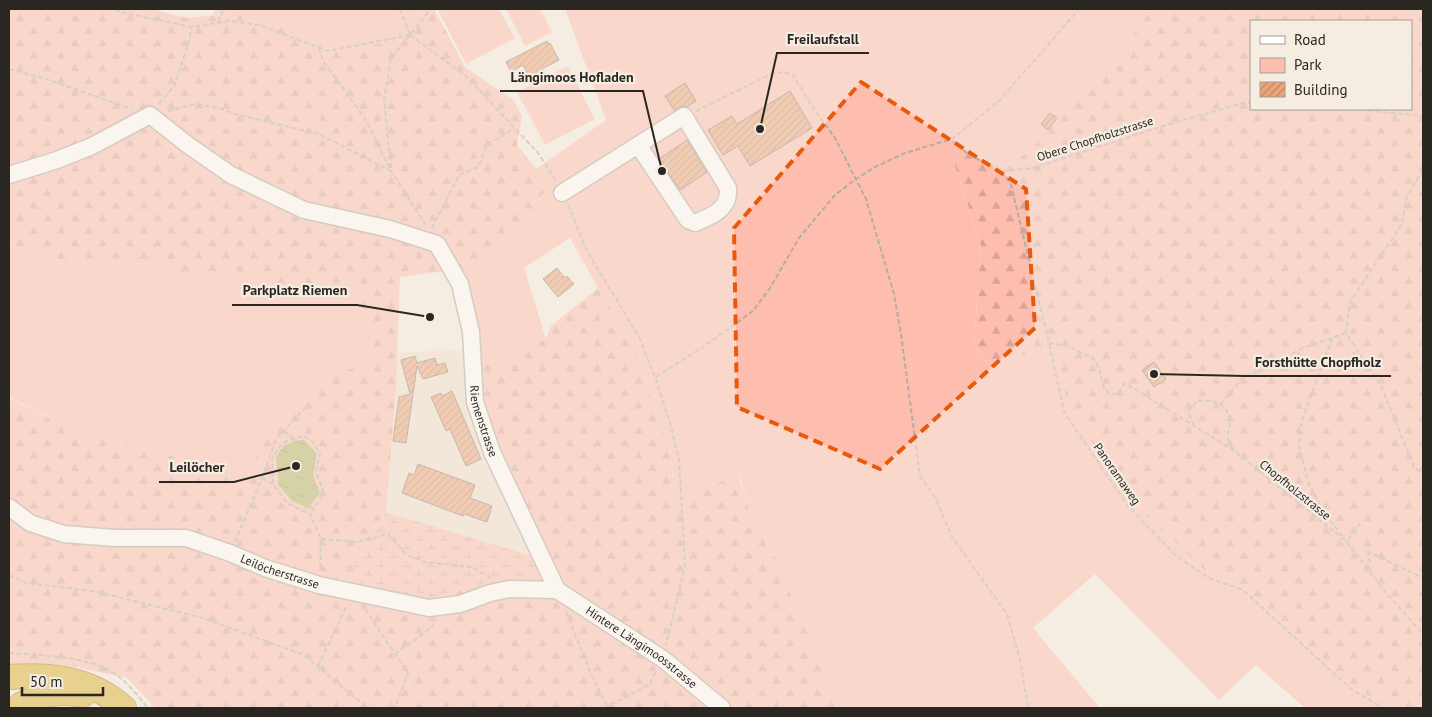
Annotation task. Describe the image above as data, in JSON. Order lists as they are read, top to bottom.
{
  "streets": {
    "street": ["Riemenstrasse", "Leilöcherstrasse", "Hintere Längimoosstrasse"],
    "path": ["Obere Chopfholzstrasse", "Panoramaweg", "Chopfholzstrasse"]
  },
  "crossings": [
    ["Obere Chopfholzstrasse", "Panoramaweg"],
    ["Riemenstrasse", "Leilöcherstrasse"],
    ["Riemenstrasse", "Hintere Längimoosstrasse"],
    ["Panoramaweg", "Chopfholzstrasse"],
    ["Leilöcherstrasse", "Hintere Längimoosstrasse"]
  ],
  "places": [
    "Freilaufstall",
    "Längimoos Hofladen",
    "Parkplatz Riemen",
    "Forsthütte Chopfholz",
    "Leilöcher"
  ],
  "legend": ["Road", "Park", "Building"],
  "scale_bar": "50 m"
}
